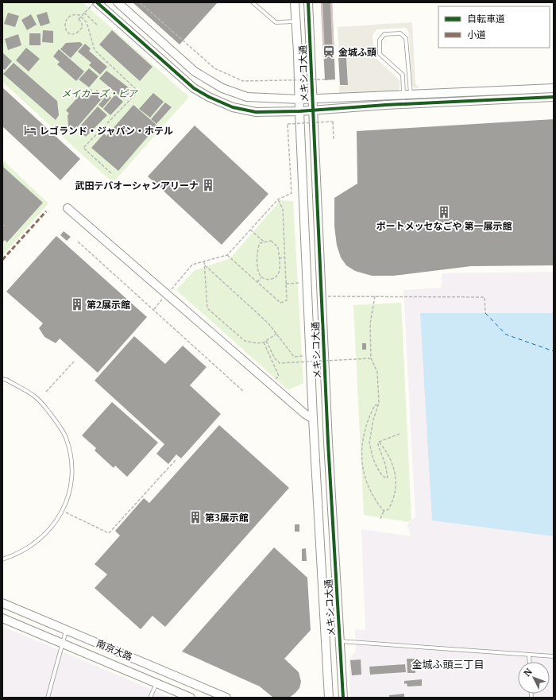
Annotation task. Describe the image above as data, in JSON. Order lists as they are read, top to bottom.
{
  "streets": {
    "street": ["メキシコ大通", "南京大路"]
  },
  "districts": ["金城ふ頭三丁目"],
  "parks": ["メイカーズ・ピア"],
  "places": {
    "station": ["金城ふ頭"],
    "hotel": ["レゴランド・ジャパン・ホテル"],
    "building": [
      "武田テバオーシャンアリーナ",
      "ポートメッセなごや 第一展示館",
      "第2展示館",
      "第3展示館"
    ]
  },
  "legend": ["自転車道", "小道"],
  "north": "top left"
}
